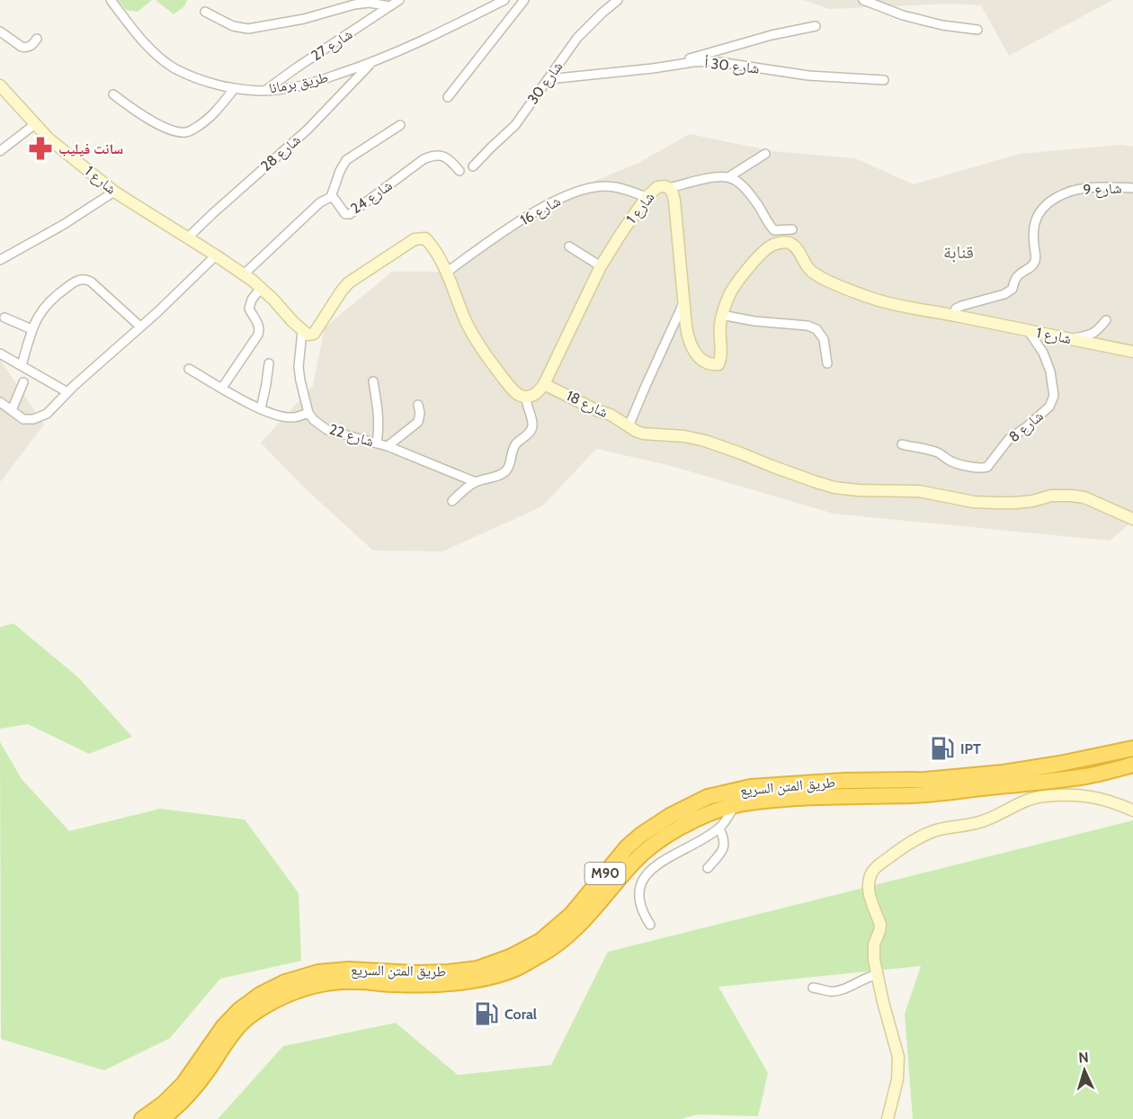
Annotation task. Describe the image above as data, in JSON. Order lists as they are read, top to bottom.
{
  "streets": {
    "highway": ["طريق المتن السريع", "M90"],
    "street": [
      "شارع 27",
      "شارع 30 أ",
      "طريق برمانا",
      "شارع 30",
      "شارع 28",
      "شارع 1",
      "شارع 9",
      "شارع 24",
      "شارع 16",
      "شارع 18",
      "شارع 8",
      "شارع 22"
    ]
  },
  "crossings": [
    ["شارع 27", "طريق برمانا"],
    ["شارع 30 أ", "شارع 30"],
    ["طريق برمانا", "شارع 28"],
    ["شارع 28", "شارع 1"],
    ["شارع 1", "شارع 9"],
    ["شارع 1", "شارع 24"],
    ["شارع 1", "شارع 16"],
    ["شارع 1", "شارع 18"],
    ["شارع 1", "شارع 8"]
  ],
  "districts": ["قنابة"],
  "places": {
    "pharmacy": ["سانت فيليب"],
    "fuel station": ["IPT", "Coral"]
  },
  "north": "top"
}
